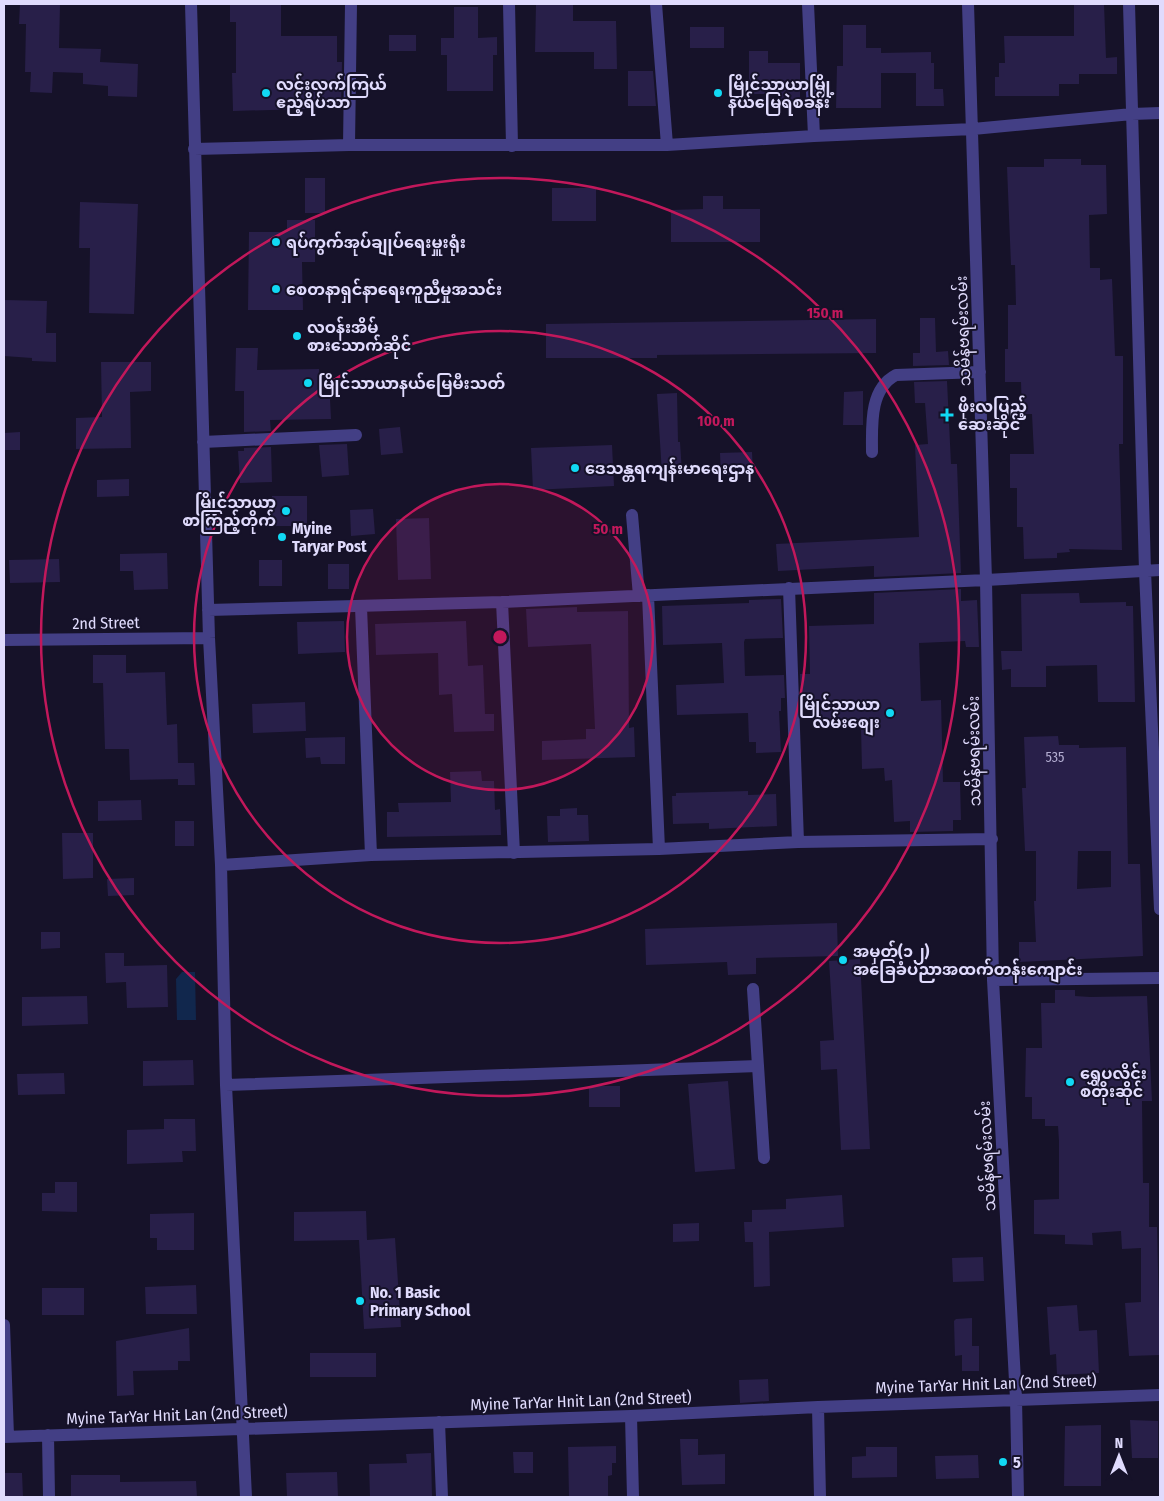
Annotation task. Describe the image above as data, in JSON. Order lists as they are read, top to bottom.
{
  "streets": {
    "street": ["သမိန်ဗရမ်းလမ်း", "2nd Street", "Myine TarYar Hnit Lan (2nd Street)"]
  },
  "crossings": [
    ["သမိန်ဗရမ်းလမ်း", "Myine TarYar Hnit Lan (2nd Street)"]
  ],
  "places": {
    "other": [
      "လင်းလက်ကြယ် ဧည့်ရိပ်သာ",
      "မြိုင်သာယာမြို့ နယ်မြေရဲစခန်း",
      "ရပ်ကွက်အုပ်ချုပ်ရေးမှူးရုံး",
      "စေတနာရှင်နာရေးကူညီမှုအသင်း",
      "လဝန်းအိမ် စားသောက်ဆိုင်",
      "မြိုင်သာယာနယ်မြေမီးသတ်",
      "ဒေသန္တရကျန်းမာရေးဌာန",
      "မြိုင်သာယာ စာကြည့်တိုက်",
      "Myine Taryar Post",
      "မြိုင်သာယာ လမ်းစျေး",
      "အမှတ်(၁၂) အခြေခံပညာအထက်တန်းကျောင်း",
      "ရွှေပလိုင်း စတိုးဆိုင်",
      "No. 1 Basic Primary School",
      "5"
    ],
    "health": ["ဖိုးလပြည့် ဆေးဆိုင်"]
  },
  "house_numbers": ["535"],
  "north": "top",
  "rings": ["150 m", "100 m", "50 m"]
}
